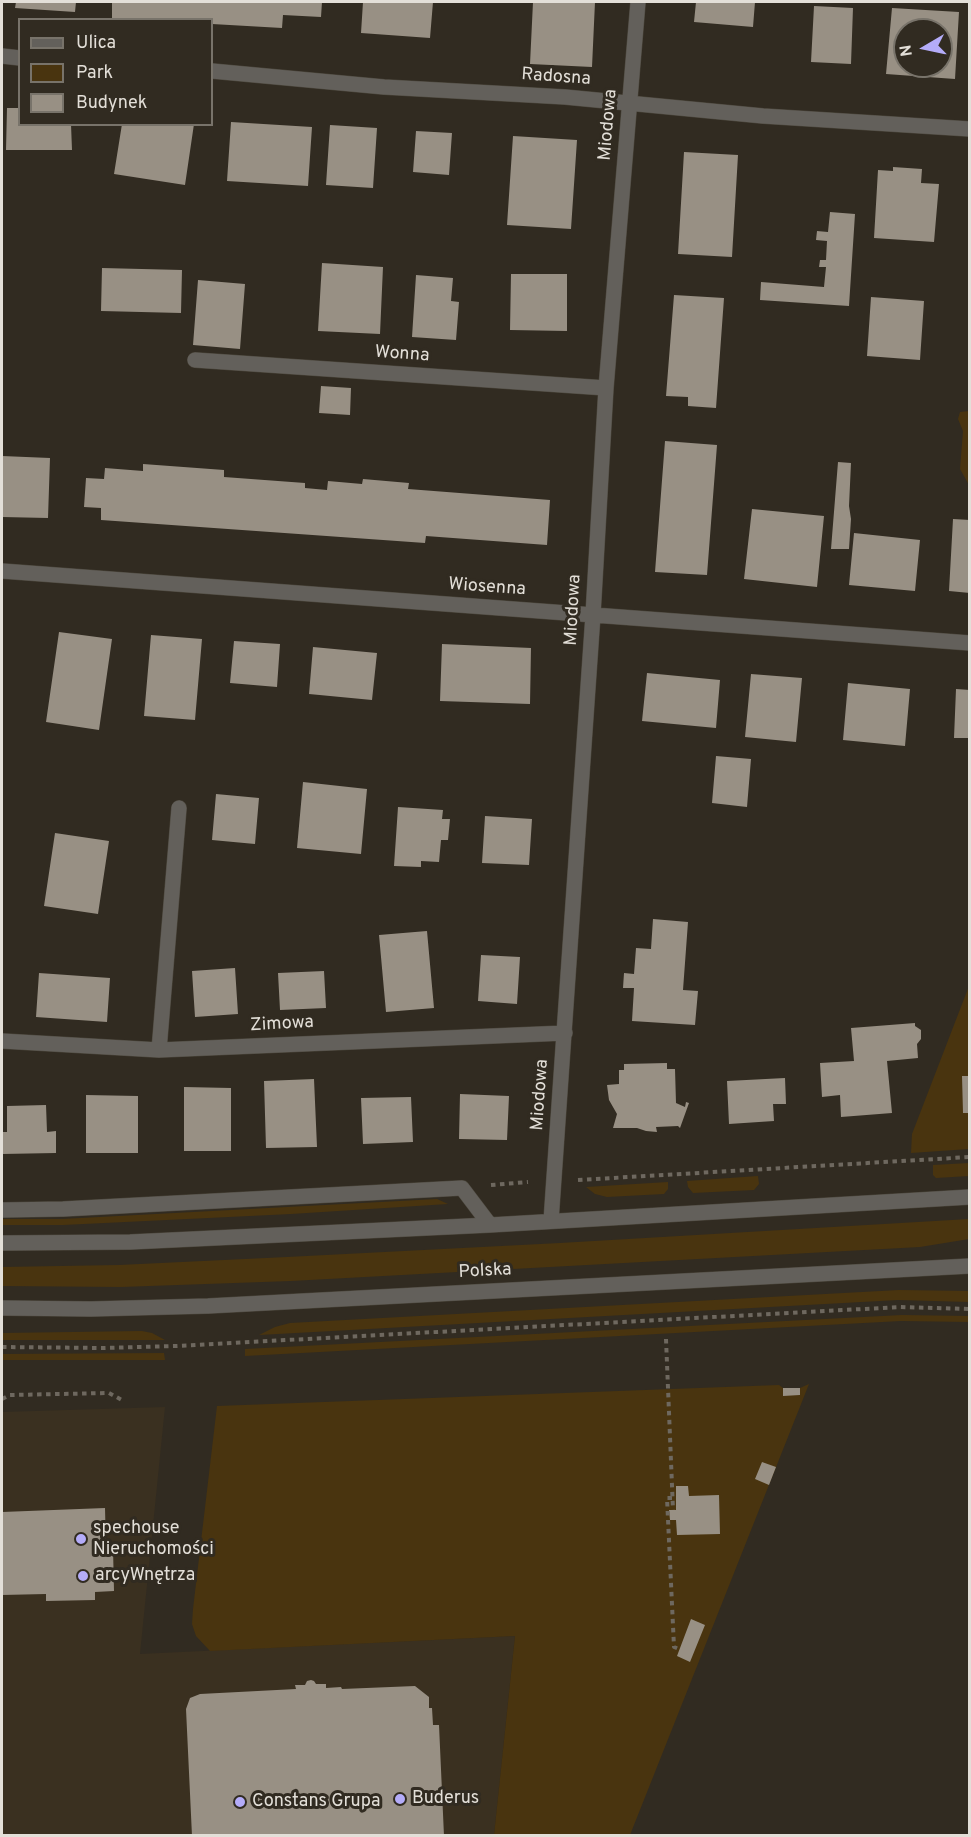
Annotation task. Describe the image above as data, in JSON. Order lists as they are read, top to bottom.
{
  "streets": {
    "street": [
      "Radosna",
      "Miodowa",
      "Wonna",
      "Wiosenna",
      "Zimowa",
      "Polska"
    ]
  },
  "crossings": [
    ["Radosna", "Miodowa"],
    ["Miodowa", "Wonna"],
    ["Miodowa", "Wiosenna"],
    ["Miodowa", "Zimowa"]
  ],
  "places": [
    "spechouse Nieruchomości",
    "arcyWnętrza",
    "Buderus",
    "Constans Grupa"
  ],
  "legend": ["Ulica", "Park", "Budynek"],
  "north": "left"
}
